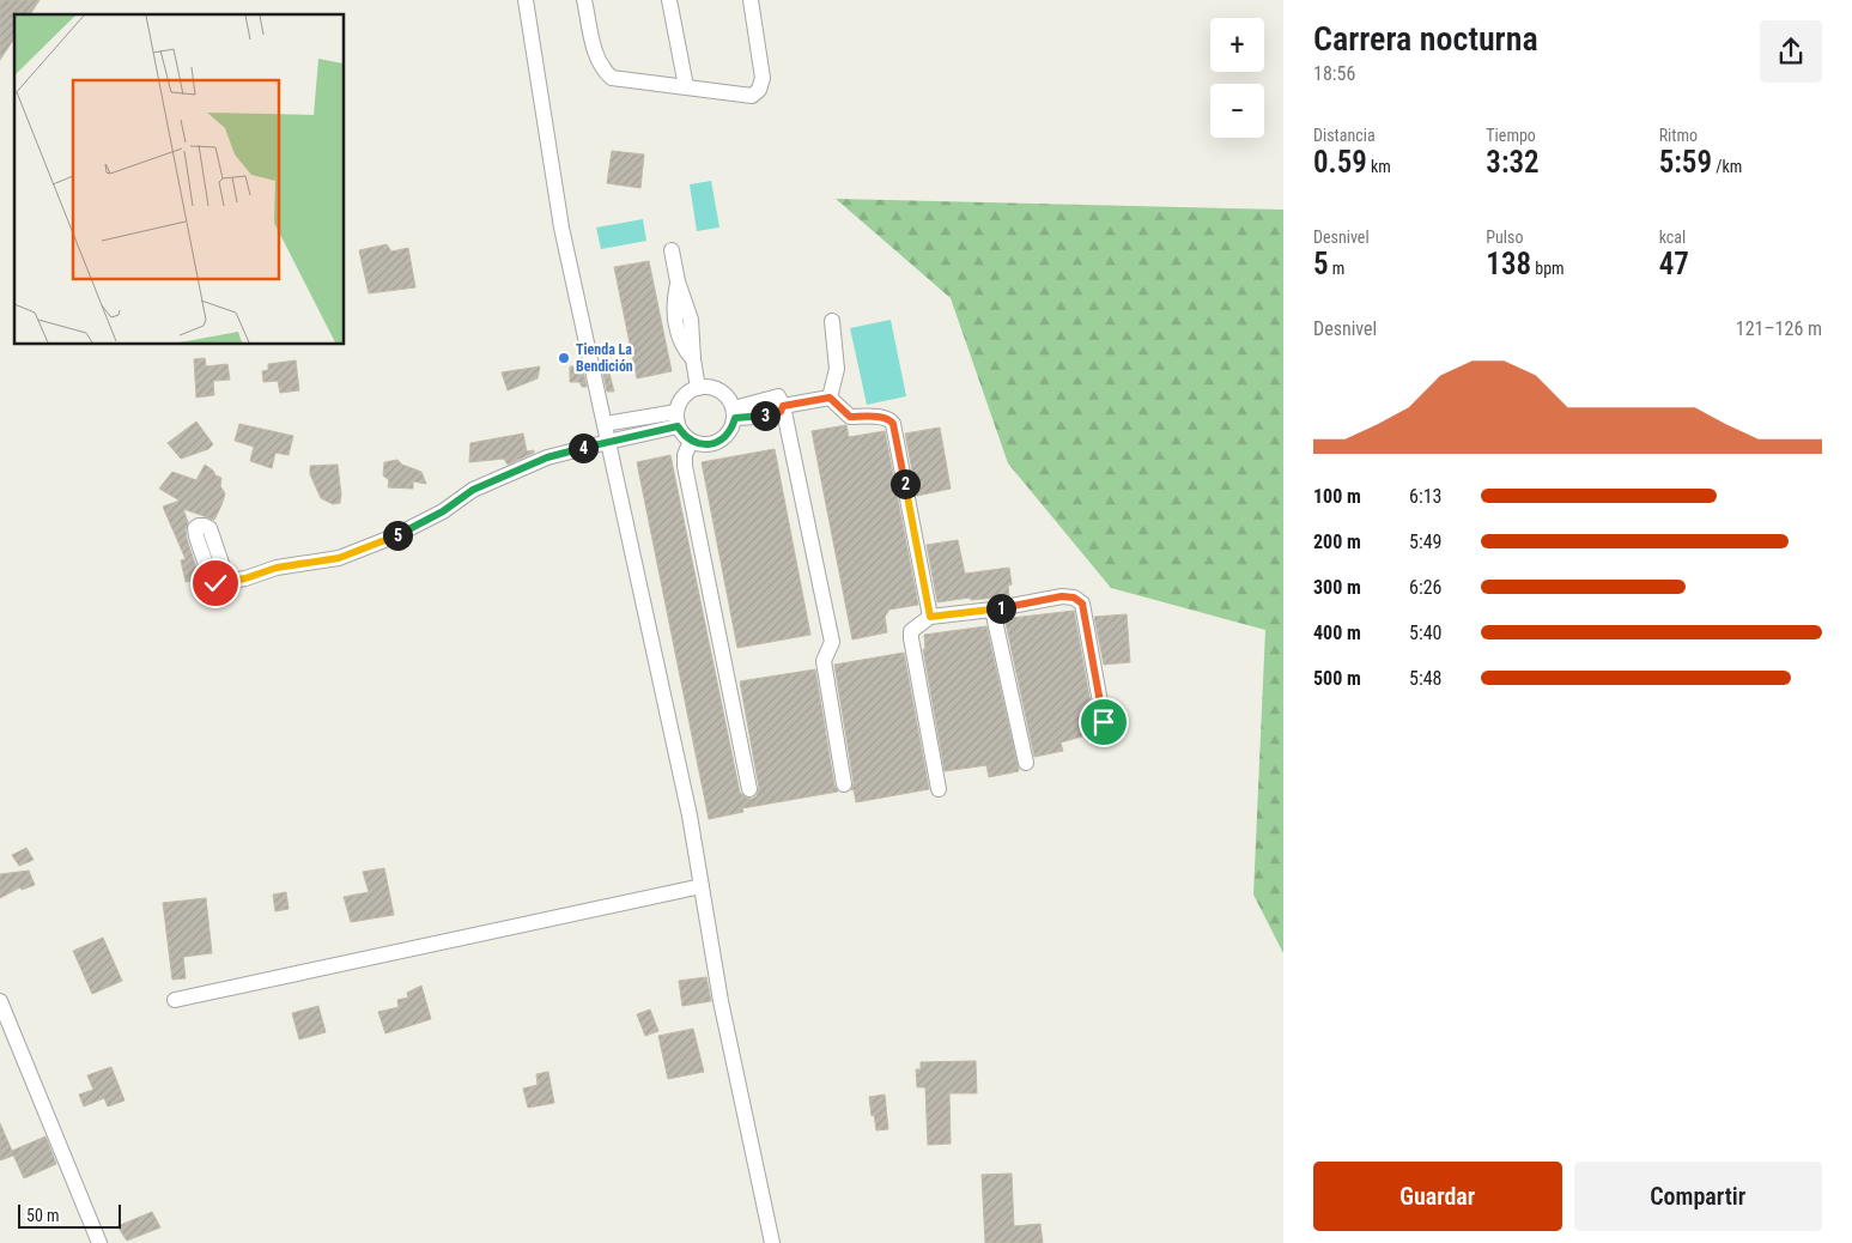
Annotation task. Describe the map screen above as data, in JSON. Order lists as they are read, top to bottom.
{
  "places": ["Tienda La Bendición"],
  "scale_bar": "50 m",
  "page": {
    "heading": ["Carrera nocturna", "18:56"],
    "map_buttons": ["+", "−"],
    "stats": [
      ["Distancia", "0.59 km"],
      ["Tiempo", "3:32"],
      ["Ritmo", "5:59 /km"],
      ["Desnivel", "5 m"],
      ["Pulso", "138 bpm"],
      ["kcal", "47"]
    ],
    "chart": ["Desnivel", "121–126 m"],
    "pins": [
      "3",
      "4",
      "2",
      "5",
      "1"
    ],
    "list": [
      {
        "name": "100 m",
        "note": "6:13"
      },
      {
        "name": "200 m",
        "note": "5:49"
      },
      {
        "name": "300 m",
        "note": "6:26"
      },
      {
        "name": "400 m",
        "note": "5:40"
      },
      {
        "name": "500 m",
        "note": "5:48"
      }
    ],
    "buttons": ["Guardar", "Compartir"],
    "scale": "50 m"
  }
}
